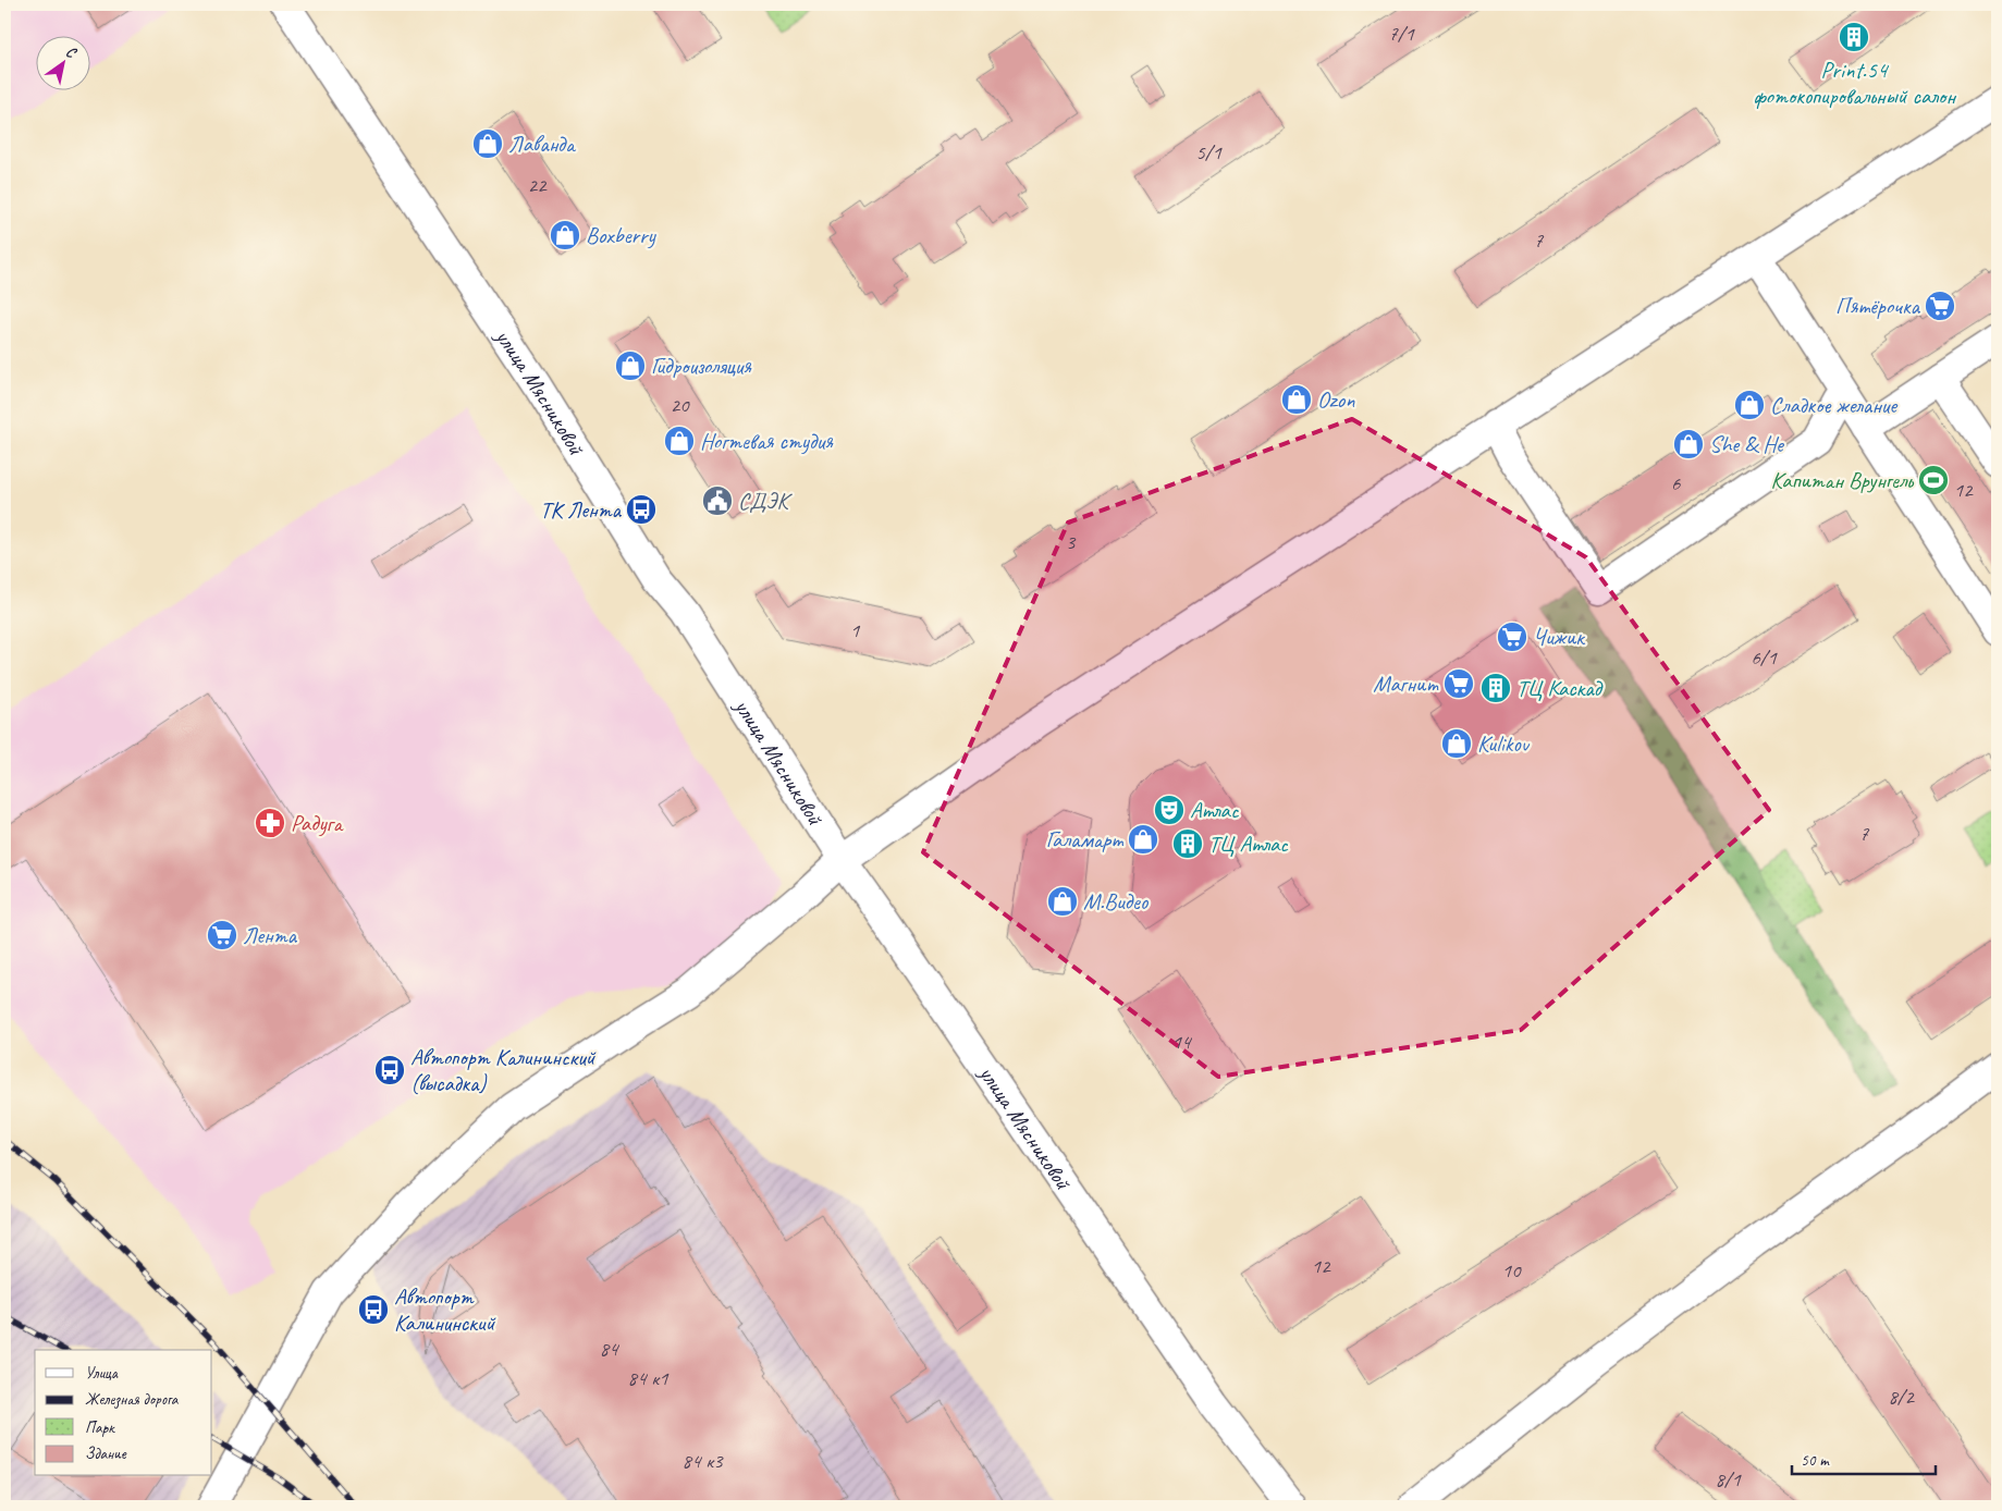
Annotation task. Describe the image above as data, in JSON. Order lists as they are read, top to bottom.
{
  "streets": {
    "street": ["улица Мясниковой"]
  },
  "places": {
    "building": ["Print.54 фотокопировальный салон", "ТЦ Каскад", "ТЦ Атлас"],
    "shop": [
      "Лаванда",
      "Boxberry",
      "Гидроизоляция",
      "Ozon",
      "Сладкое желание",
      "Ногтевая студия",
      "She & He",
      "Kulikov",
      "Галамарт",
      "М.Видео"
    ],
    "supermarket": [
      "Пятёрочка",
      "Чижик",
      "Магнит",
      "Лента"
    ],
    "sports": ["Капитан Врунгель"],
    "public building": ["СДЭК"],
    "bus stop": ["ТК Лента", "Автопорт Калининский (высадка)", "Автопорт Калининский"],
    "theatre": ["Атлас"],
    "pharmacy": ["Радуга"]
  },
  "house_numbers": [
    "7/1",
    "5/1",
    "22",
    "7",
    "20",
    "6",
    "12",
    "3",
    "1",
    "6/1",
    "7",
    "14",
    "12",
    "10",
    "84",
    "84 к1",
    "8/2",
    "84 к3",
    "8/1"
  ],
  "legend": [
    "Улица",
    "Железная дорога",
    "Парк",
    "Здание"
  ],
  "scale_bar": "50 m",
  "north": "top right"
}
